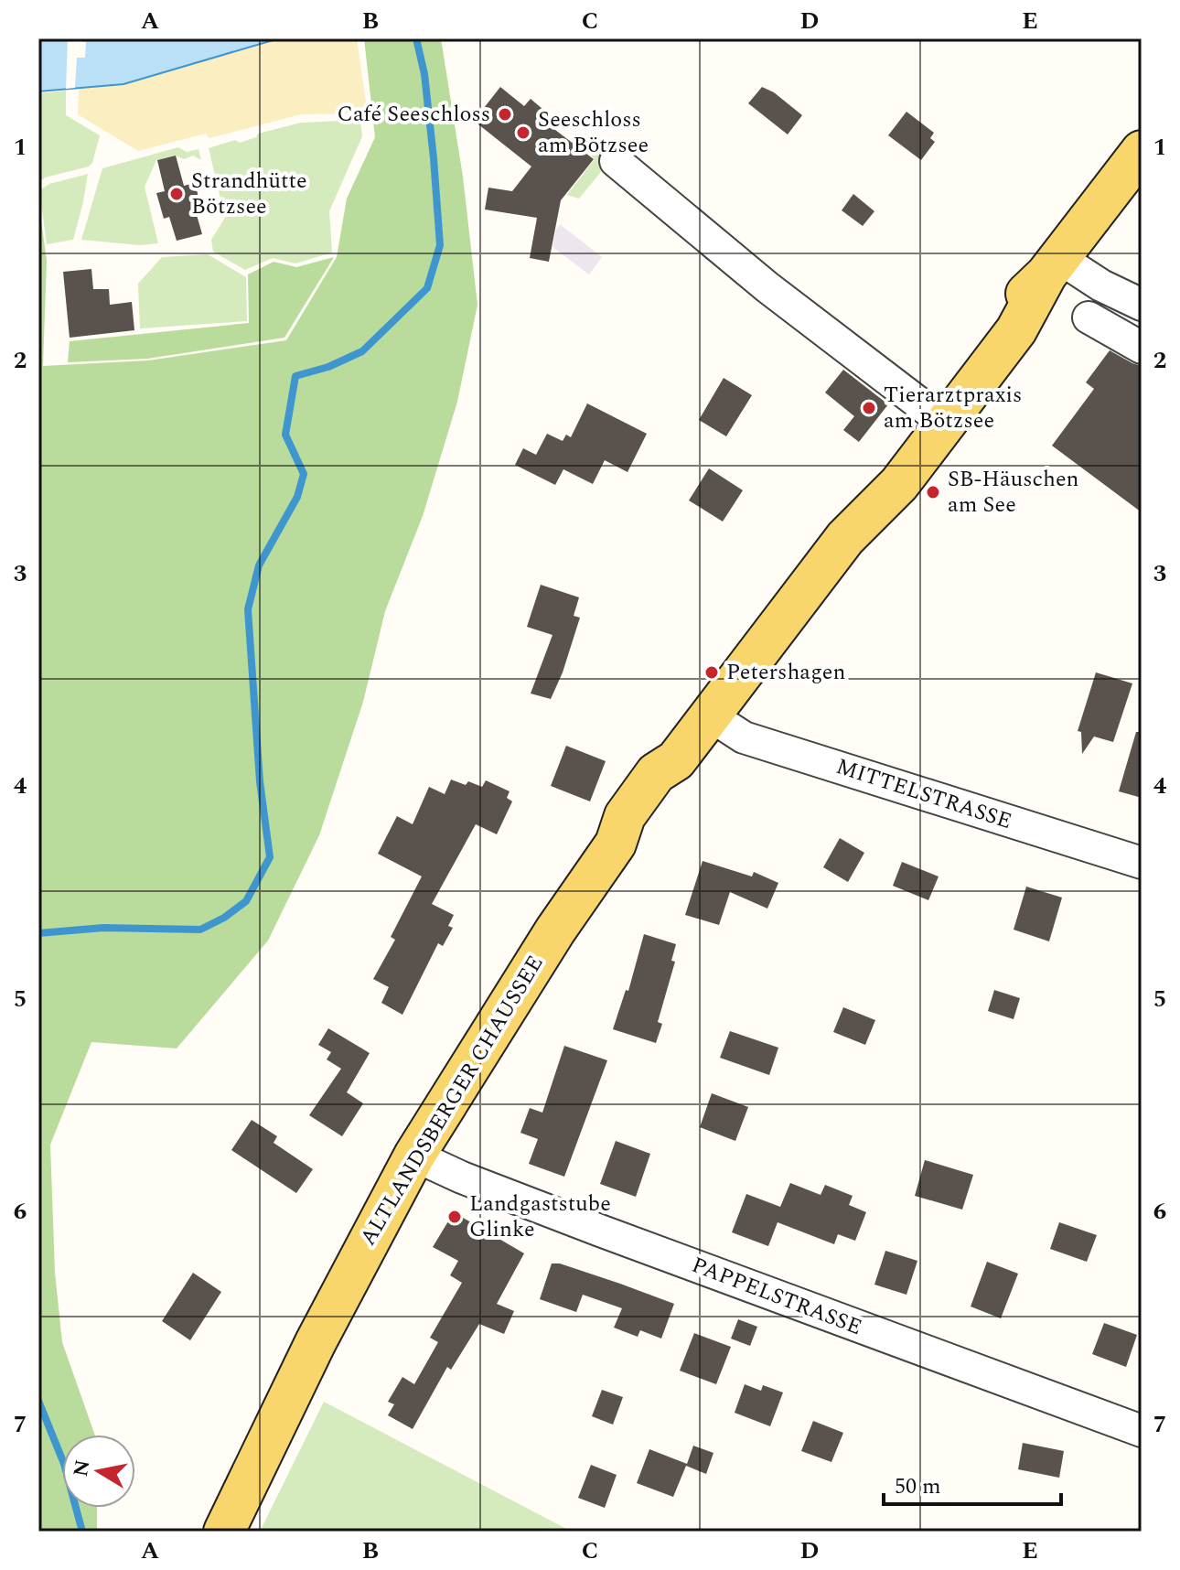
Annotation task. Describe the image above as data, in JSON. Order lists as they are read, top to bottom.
{
  "streets": {
    "main road": ["ALTLANDSBERGER CHAUSSEE"],
    "street": ["MITTELSTRASSE", "PAPPELSTRASSE"]
  },
  "crossings": [
    ["MITTELSTRASSE", "ALTLANDSBERGER CHAUSSEE"],
    ["ALTLANDSBERGER CHAUSSEE", "PAPPELSTRASSE"]
  ],
  "places": [
    "Café Seeschloss",
    "Seeschloss am Bötzsee",
    "Strandhütte Bötzsee",
    "Tierarztpraxis am Bötzsee",
    "SB-Häuschen am See",
    "Petershagen",
    "Landgaststube Glinke"
  ],
  "scale_bar": "50 m",
  "north": "left",
  "grid": {
    "columns": [
      "A",
      "B",
      "C",
      "D",
      "E"
    ],
    "rows": [
      "1",
      "2",
      "3",
      "4",
      "5",
      "6",
      "7"
    ]
  }
}
